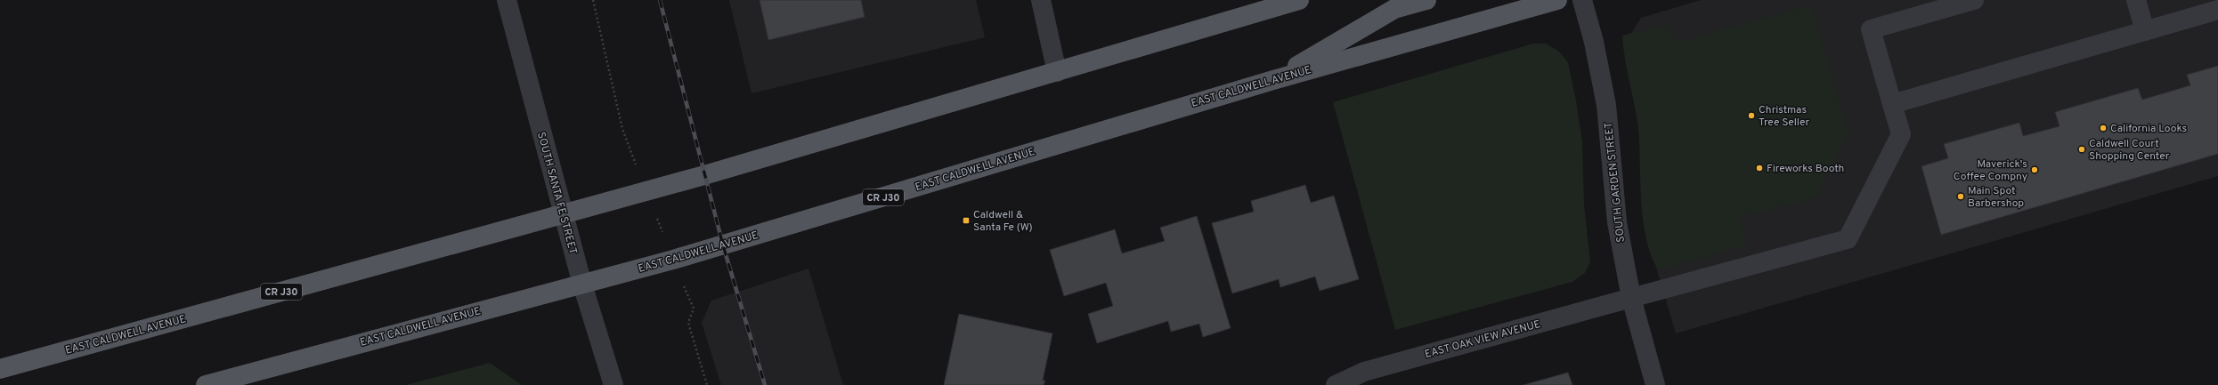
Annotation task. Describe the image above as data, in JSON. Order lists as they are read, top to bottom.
{
  "streets": {
    "main road": ["EAST CALDWELL AVENUE", "CR J30"],
    "street": ["SOUTH GARDEN STREET", "SOUTH SANTA FE STREET", "EAST OAK VIEW AVENUE"]
  },
  "crossings": [
    ["EAST CALDWELL AVENUE", "SOUTH SANTA FE STREET"],
    ["SOUTH GARDEN STREET", "EAST OAK VIEW AVENUE"]
  ],
  "places": {
    "other": [
      "Christmas Tree Seller",
      "California Looks",
      "Caldwell Court Shopping Center",
      "Fireworks Booth",
      "Maverick's Coffee Compny",
      "Main Spot Barbershop"
    ],
    "transit": ["Caldwell & Santa Fe (W)"]
  }
}
